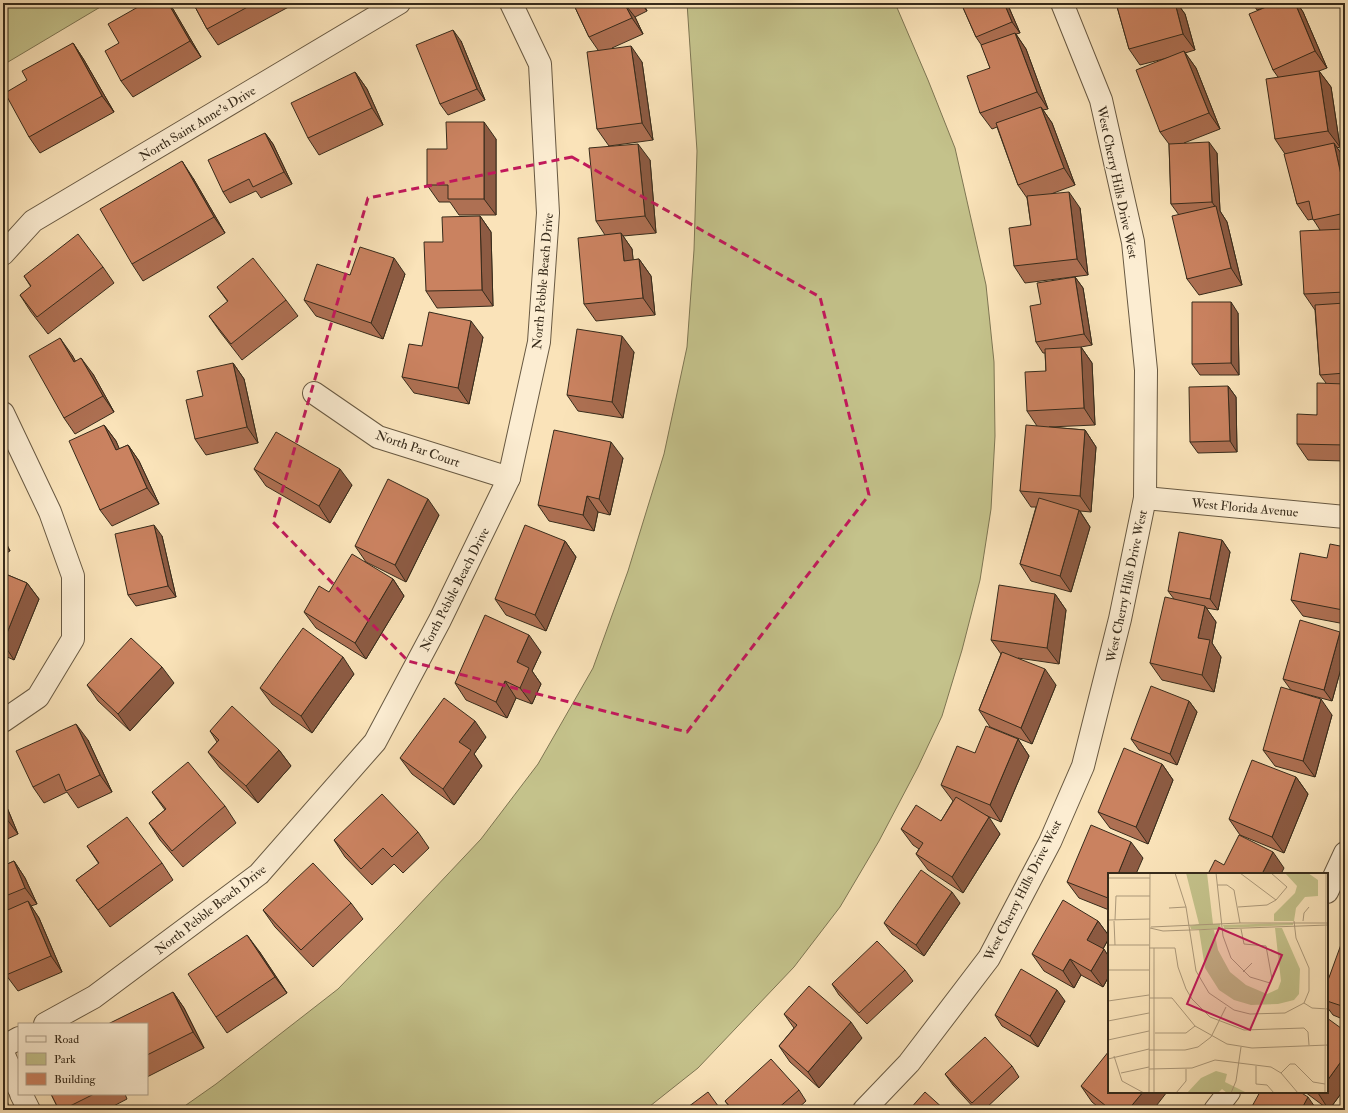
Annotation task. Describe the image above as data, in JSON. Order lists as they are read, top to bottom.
{
  "streets": {
    "street": [
      "North Saint Anne's Drive",
      "West Cherry Hills Drive West",
      "North Pebble Beach Drive",
      "North Par Court",
      "West Florida Avenue"
    ]
  },
  "crossings": [
    ["West Cherry Hills Drive West", "West Florida Avenue"],
    ["North Pebble Beach Drive", "North Par Court"]
  ],
  "legend": ["Road", "Park", "Building"]
}
